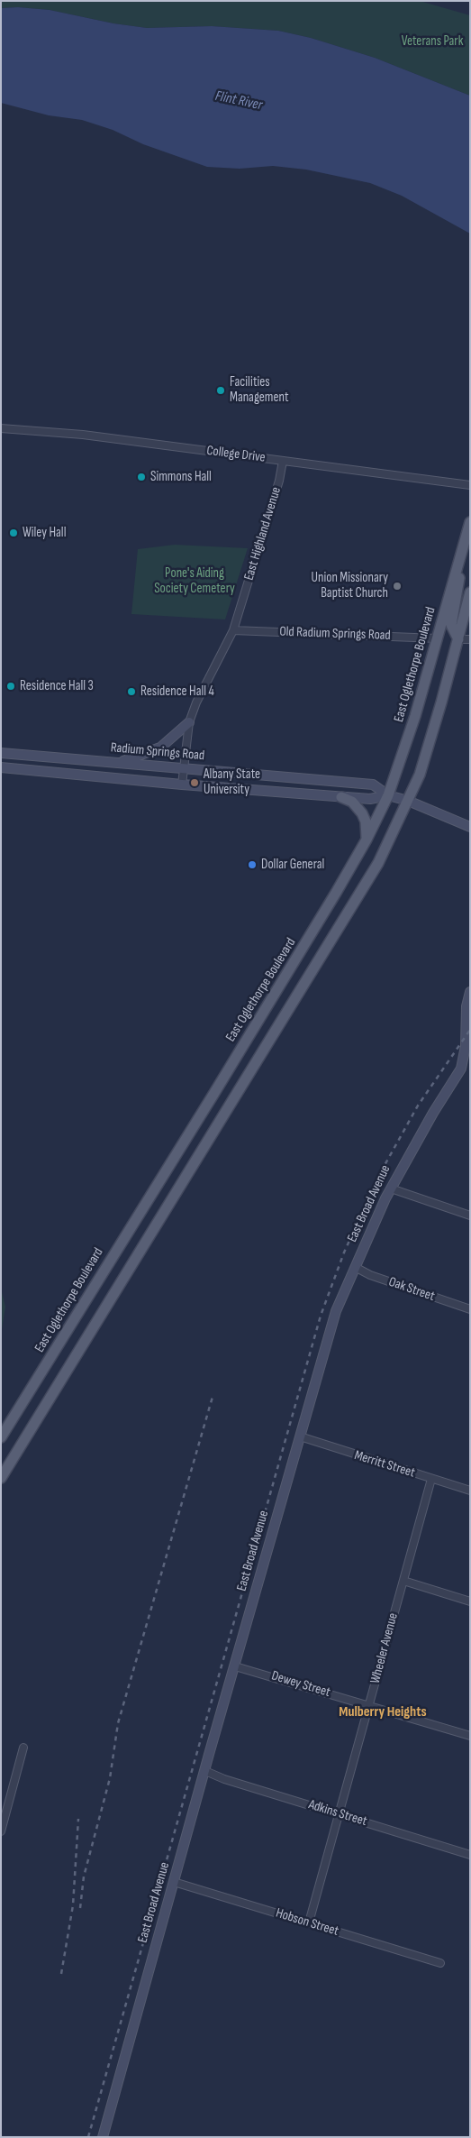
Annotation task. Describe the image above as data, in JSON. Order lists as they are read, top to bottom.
{
  "streets": {
    "main road": ["East Oglethorpe Boulevard", "Radium Springs Road", "East Broad Avenue"],
    "street": [
      "College Drive",
      "East Highland Avenue",
      "Old Radium Springs Road",
      "Oak Street",
      "Merritt Street",
      "Wheeler Avenue",
      "Dewey Street",
      "Adkins Street",
      "Hobson Street"
    ]
  },
  "crossings": [
    ["College Drive", "East Highland Avenue"],
    ["East Highland Avenue", "Old Radium Springs Road"],
    ["East Highland Avenue", "Radium Springs Road"],
    ["Old Radium Springs Road", "East Oglethorpe Boulevard"],
    ["East Oglethorpe Boulevard", "Radium Springs Road"],
    ["East Broad Avenue", "Oak Street"],
    ["East Broad Avenue", "Merritt Street"],
    ["East Broad Avenue", "Dewey Street"],
    ["East Broad Avenue", "Adkins Street"],
    ["East Broad Avenue", "Hobson Street"],
    ["Merritt Street", "Wheeler Avenue"],
    ["Wheeler Avenue", "Dewey Street"],
    ["Wheeler Avenue", "Adkins Street"],
    ["Wheeler Avenue", "Hobson Street"]
  ],
  "districts": ["Mulberry Heights"],
  "water": ["Flint River"],
  "parks": ["Veterans Park", "Pone's Aiding Society Cemetery"],
  "places": [
    "Facilities Management",
    "Simmons Hall",
    "Wiley Hall",
    "Union Missionary Baptist Church",
    "Residence Hall 3",
    "Residence Hall 4",
    "Albany State University",
    "Dollar General"
  ]
}
